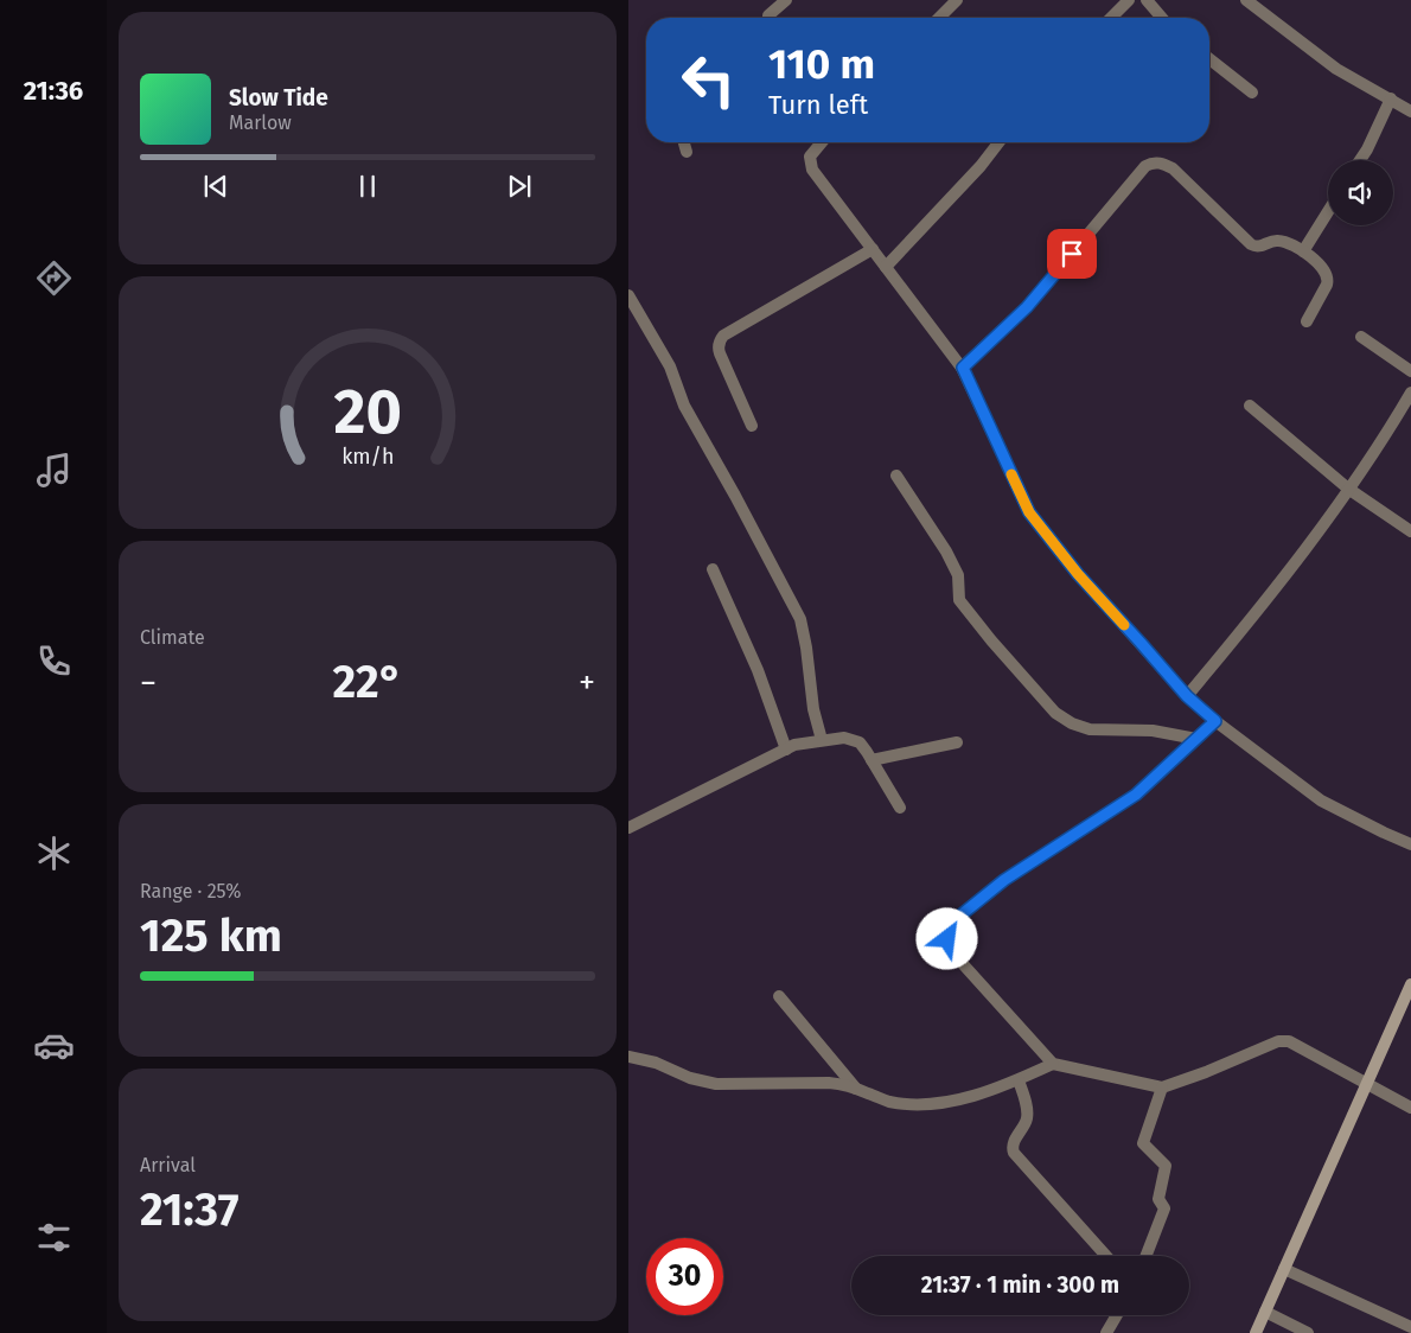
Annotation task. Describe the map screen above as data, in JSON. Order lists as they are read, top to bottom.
{
  "page": {
    "tabs": "21:36",
    "turn": ["110 m", "Turn left"],
    "song": ["Slow Tide", "Marlow"],
    "tile": [
      "Climate",
      ["Range · 25%", "125 km"],
      ["Arrival", "21:37"]
    ],
    "heat": ["−", "22°", "+"],
    "limit": "30",
    "trip": "21:37 · 1 min · 300 m",
    "gauge": ["20", "km/h"]
  }
}
